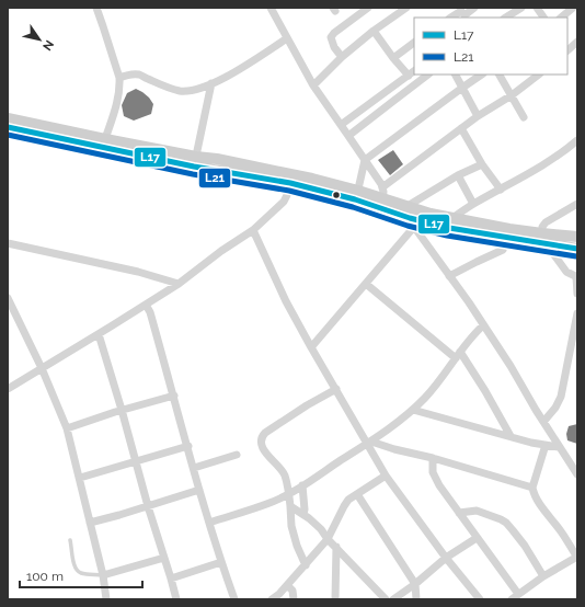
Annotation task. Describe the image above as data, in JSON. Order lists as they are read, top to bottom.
{
  "lines": ["transit line L17", "transit line L21"],
  "legend": ["L17", "L21"],
  "scale_bar": "100 m",
  "north": "bottom right"
}
